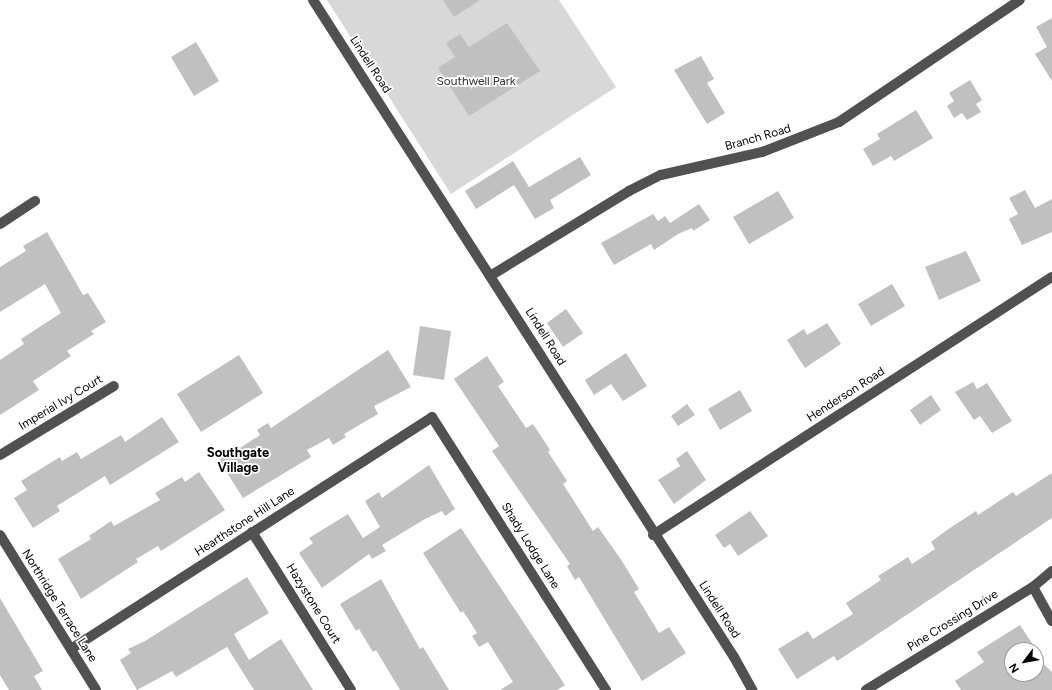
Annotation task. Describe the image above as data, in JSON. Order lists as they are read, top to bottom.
{
  "streets": {
    "street": [
      "Lindell Road",
      "Branch Road",
      "Henderson Road",
      "Imperial Ivy Court",
      "Hearthstone Hill Lane",
      "Shady Lodge Lane",
      "Hazystone Court",
      "Northridge Terrace Lane",
      "Pine Crossing Drive"
    ]
  },
  "crossings": [
    ["Lindell Road", "Branch Road"],
    ["Lindell Road", "Henderson Road"],
    ["Hearthstone Hill Lane", "Shady Lodge Lane"],
    ["Hearthstone Hill Lane", "Hazystone Court"],
    ["Hearthstone Hill Lane", "Northridge Terrace Lane"]
  ],
  "districts": ["Southgate Village"],
  "parks": ["Southwell Park"],
  "north": "bottom left"
}
